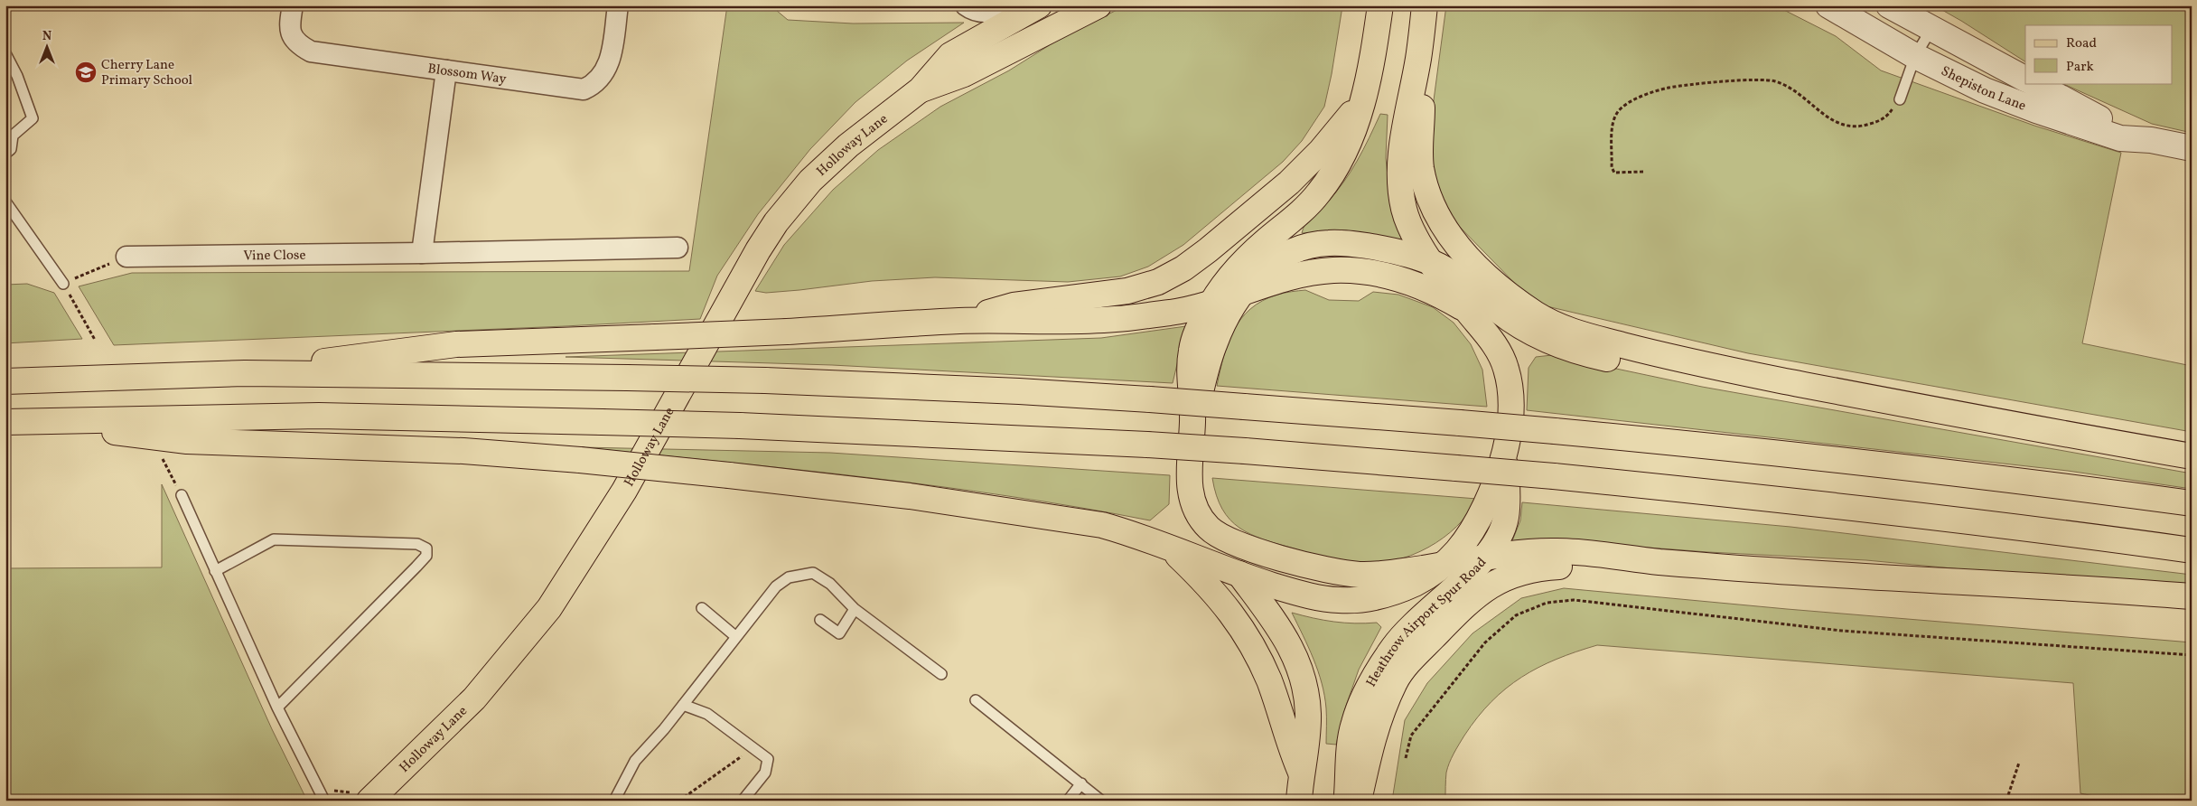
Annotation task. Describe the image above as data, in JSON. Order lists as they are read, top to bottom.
{
  "streets": {
    "main road": ["Holloway Lane", "Heathrow Airport Spur Road"],
    "street": ["Blossom Way", "Shepiston Lane", "Vine Close"]
  },
  "places": {
    "school or university": ["Cherry Lane Primary School"]
  },
  "legend": ["Road", "Park"],
  "north": "top"
}
